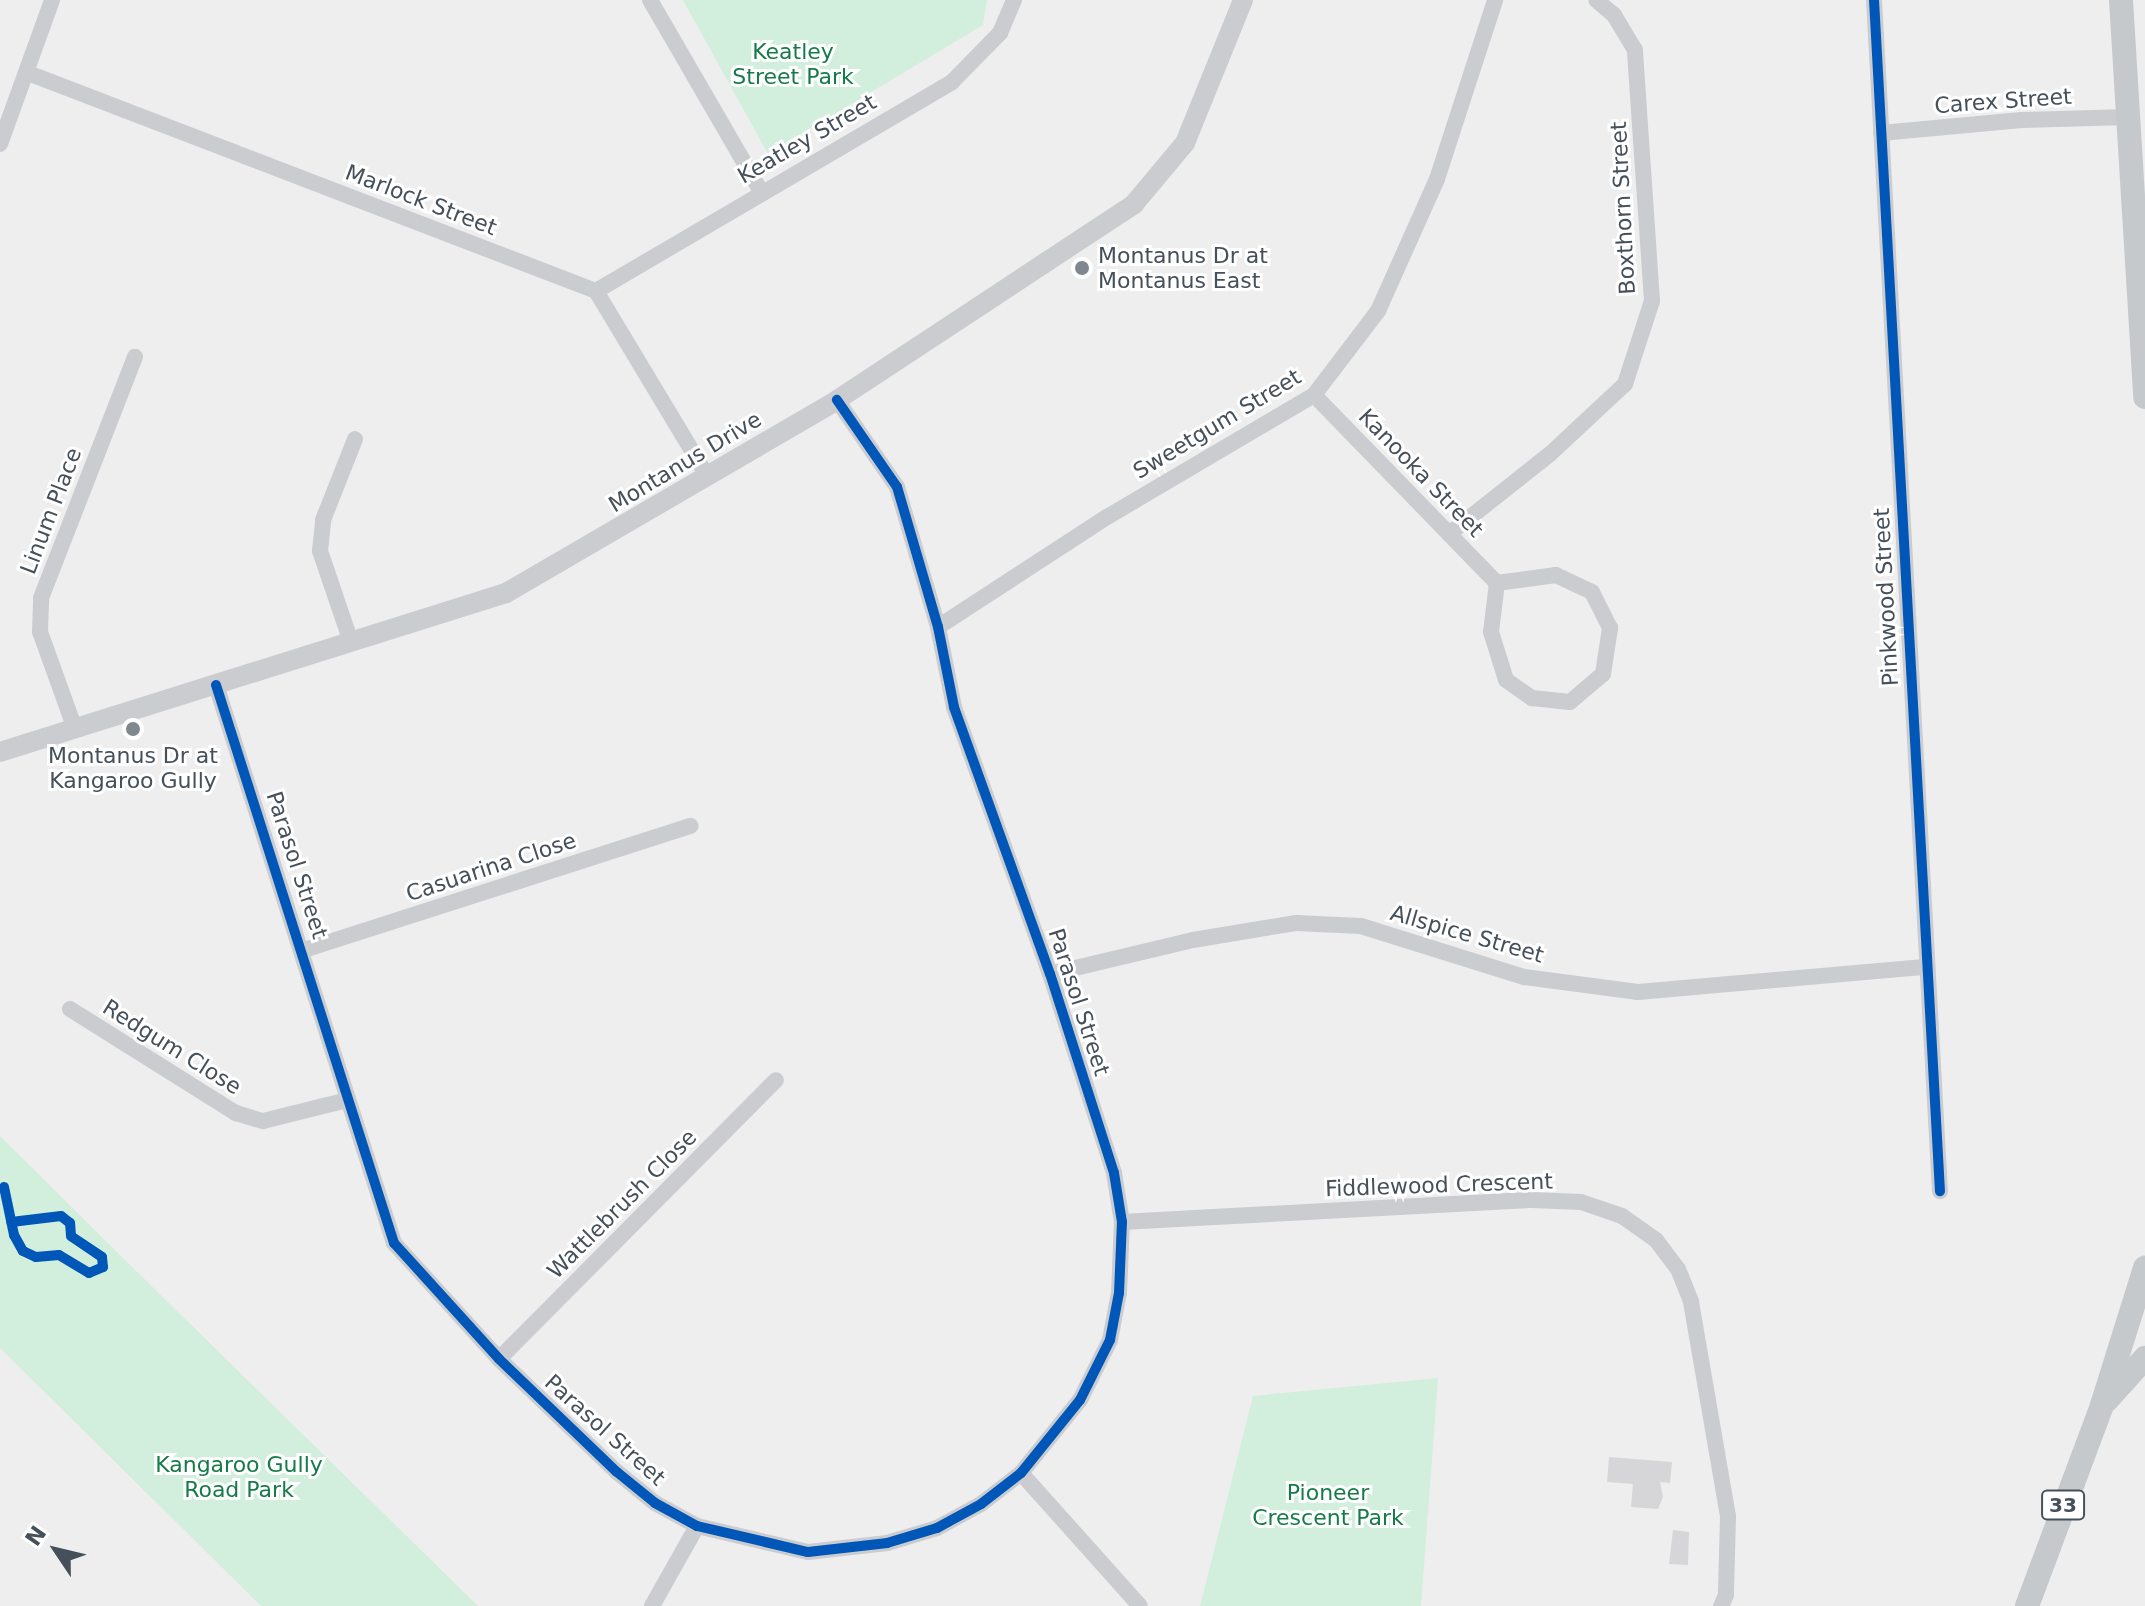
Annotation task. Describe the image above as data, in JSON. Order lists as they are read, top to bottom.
{
  "streets": {
    "main road": ["33"],
    "street": [
      "Carex Street",
      "Keatley Street",
      "Marlock Street",
      "Boxthorn Street",
      "Sweetgum Street",
      "Montanus Drive",
      "Kanooka Street",
      "Linum Place",
      "Pinkwood Street",
      "Parasol Street",
      "Casuarina Close",
      "Allspice Street",
      "Redgum Close",
      "Fiddlewood Crescent",
      "Wattlebrush Close"
    ]
  },
  "crossings": [
    ["Carex Street", "Pinkwood Street"],
    ["Keatley Street", "Marlock Street"],
    ["Boxthorn Street", "Kanooka Street"],
    ["Sweetgum Street", "Kanooka Street"],
    ["Sweetgum Street", "Parasol Street"],
    ["Montanus Drive", "Linum Place"],
    ["Montanus Drive", "Parasol Street"],
    ["Pinkwood Street", "Allspice Street"],
    ["Parasol Street", "Casuarina Close"],
    ["Parasol Street", "Allspice Street"],
    ["Parasol Street", "Redgum Close"],
    ["Parasol Street", "Fiddlewood Crescent"],
    ["Parasol Street", "Wattlebrush Close"]
  ],
  "parks": ["Keatley Street Park", "Kangaroo Gully Road Park", "Pioneer Crescent Park"],
  "places": ["Montanus Dr at Montanus East", "Montanus Dr at Kangaroo Gully"],
  "north": "top left"
}
